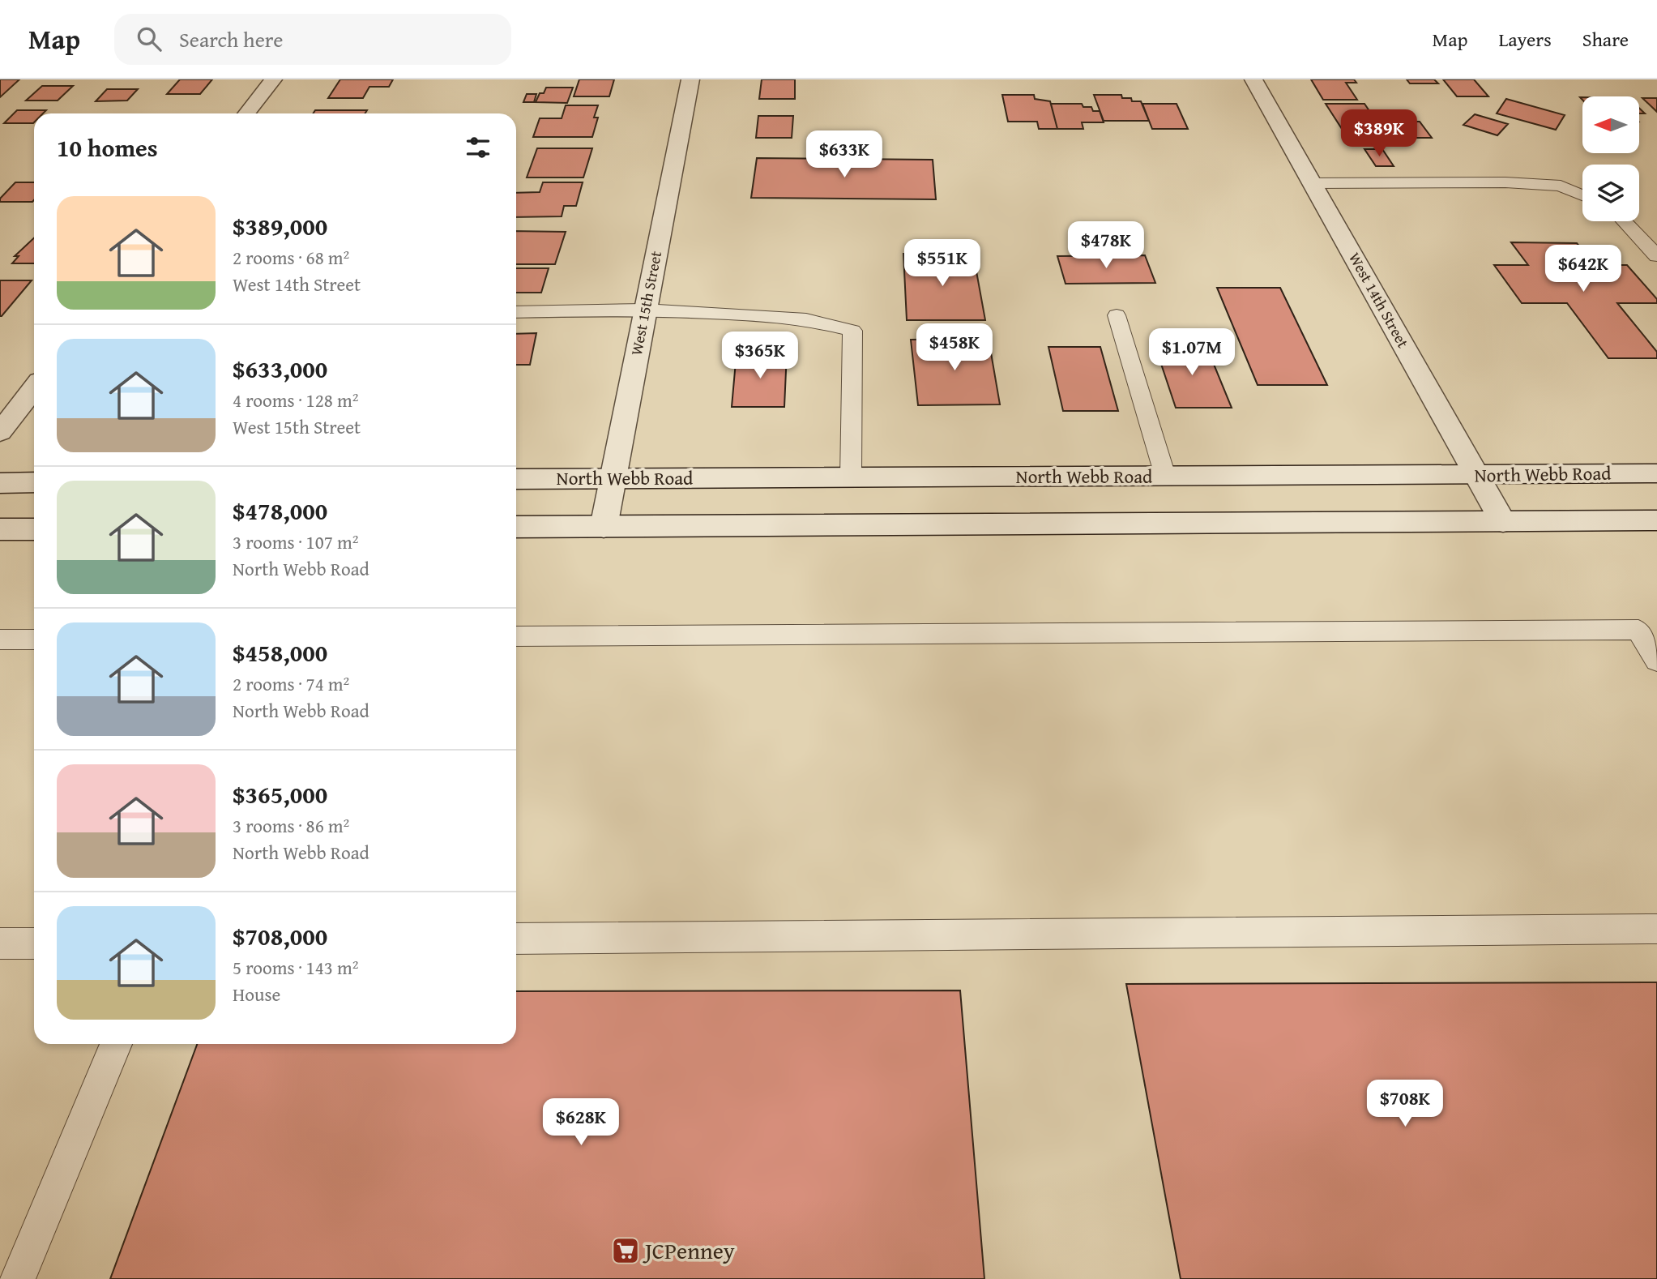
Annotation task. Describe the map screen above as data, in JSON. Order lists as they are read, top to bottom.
{
  "streets": {
    "main road": ["West 14th Street", "West 15th Street", "North Webb Road"]
  },
  "crossings": [
    ["West 14th Street", "North Webb Road"],
    ["West 15th Street", "North Webb Road"]
  ],
  "places": {
    "supermarket": ["JCPenney"]
  },
  "north": "left",
  "page": {
    "header": "Map",
    "search": "Search here",
    "nav": ["Map", "Layers", "Share"],
    "price": [
      "$389K",
      "$633K",
      "$478K",
      "$551K",
      "$642K",
      "$458K",
      "$1.07M",
      "$365K",
      "$708K",
      "$628K"
    ],
    "heading": "10 homes",
    "list": [
      {
        "name": "$389,000",
        "note": "2 rooms · 68 m² · West 14th Street"
      },
      {
        "name": "$633,000",
        "note": "4 rooms · 128 m² · West 15th Street"
      },
      {
        "name": "$478,000",
        "note": "3 rooms · 107 m² · North Webb Road"
      },
      {
        "name": "$458,000",
        "note": "2 rooms · 74 m² · North Webb Road"
      },
      {
        "name": "$365,000",
        "note": "3 rooms · 86 m² · North Webb Road"
      },
      {
        "name": "$708,000",
        "note": "5 rooms · 143 m² · House"
      }
    ]
  }
}
